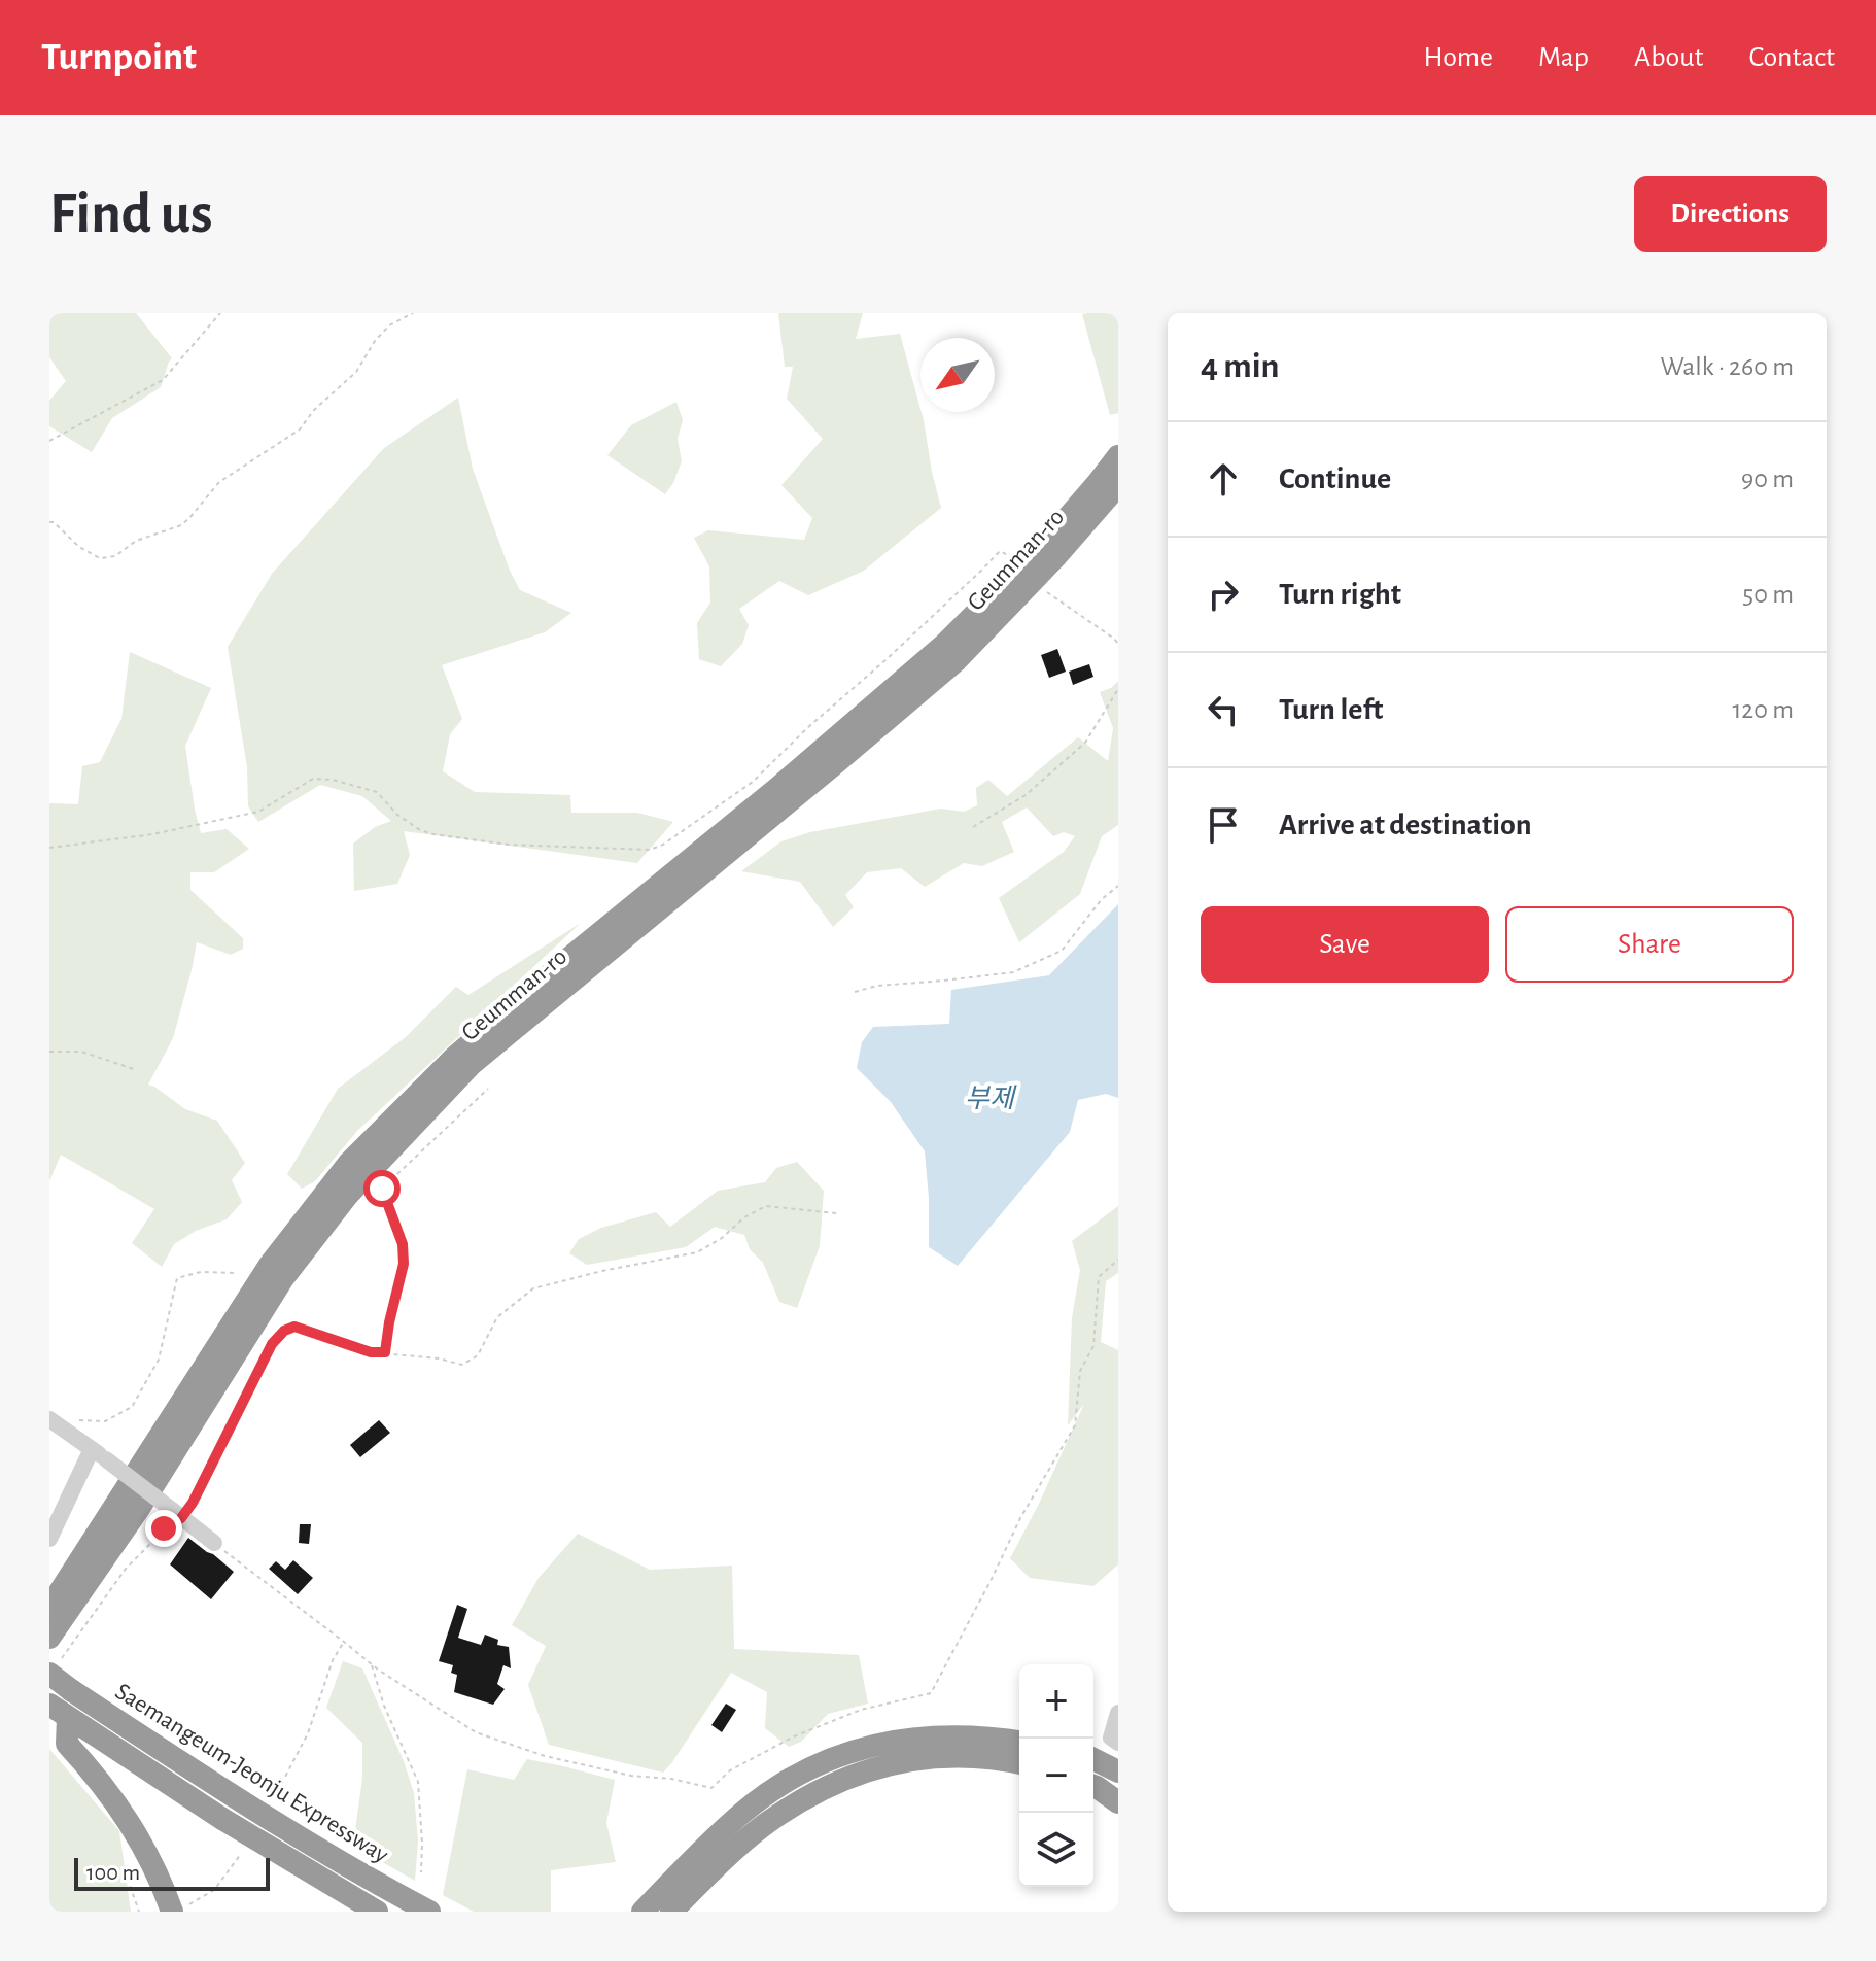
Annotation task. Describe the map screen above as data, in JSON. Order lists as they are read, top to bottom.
{
  "streets": {
    "highway": ["Geumman-ro", "Saemangeum-Jeonju Expressway"]
  },
  "water": ["부제"],
  "scale_bar": "100 m",
  "north": "bottom left",
  "page": {
    "header": "Turnpoint",
    "nav": [
      "Home",
      "Map",
      "About",
      "Contact"
    ],
    "buttons": [
      "Directions",
      ["Save", "Share"]
    ],
    "title": "Find us",
    "heading": ["4 min", "Walk · 260 m"],
    "list": [
      ["Continue", "90 m"],
      ["Turn right", "50 m"],
      ["Turn left", "120 m"],
      "Arrive at destination"
    ],
    "map_buttons": ["+", "−"],
    "scale": "100 m"
  }
}
